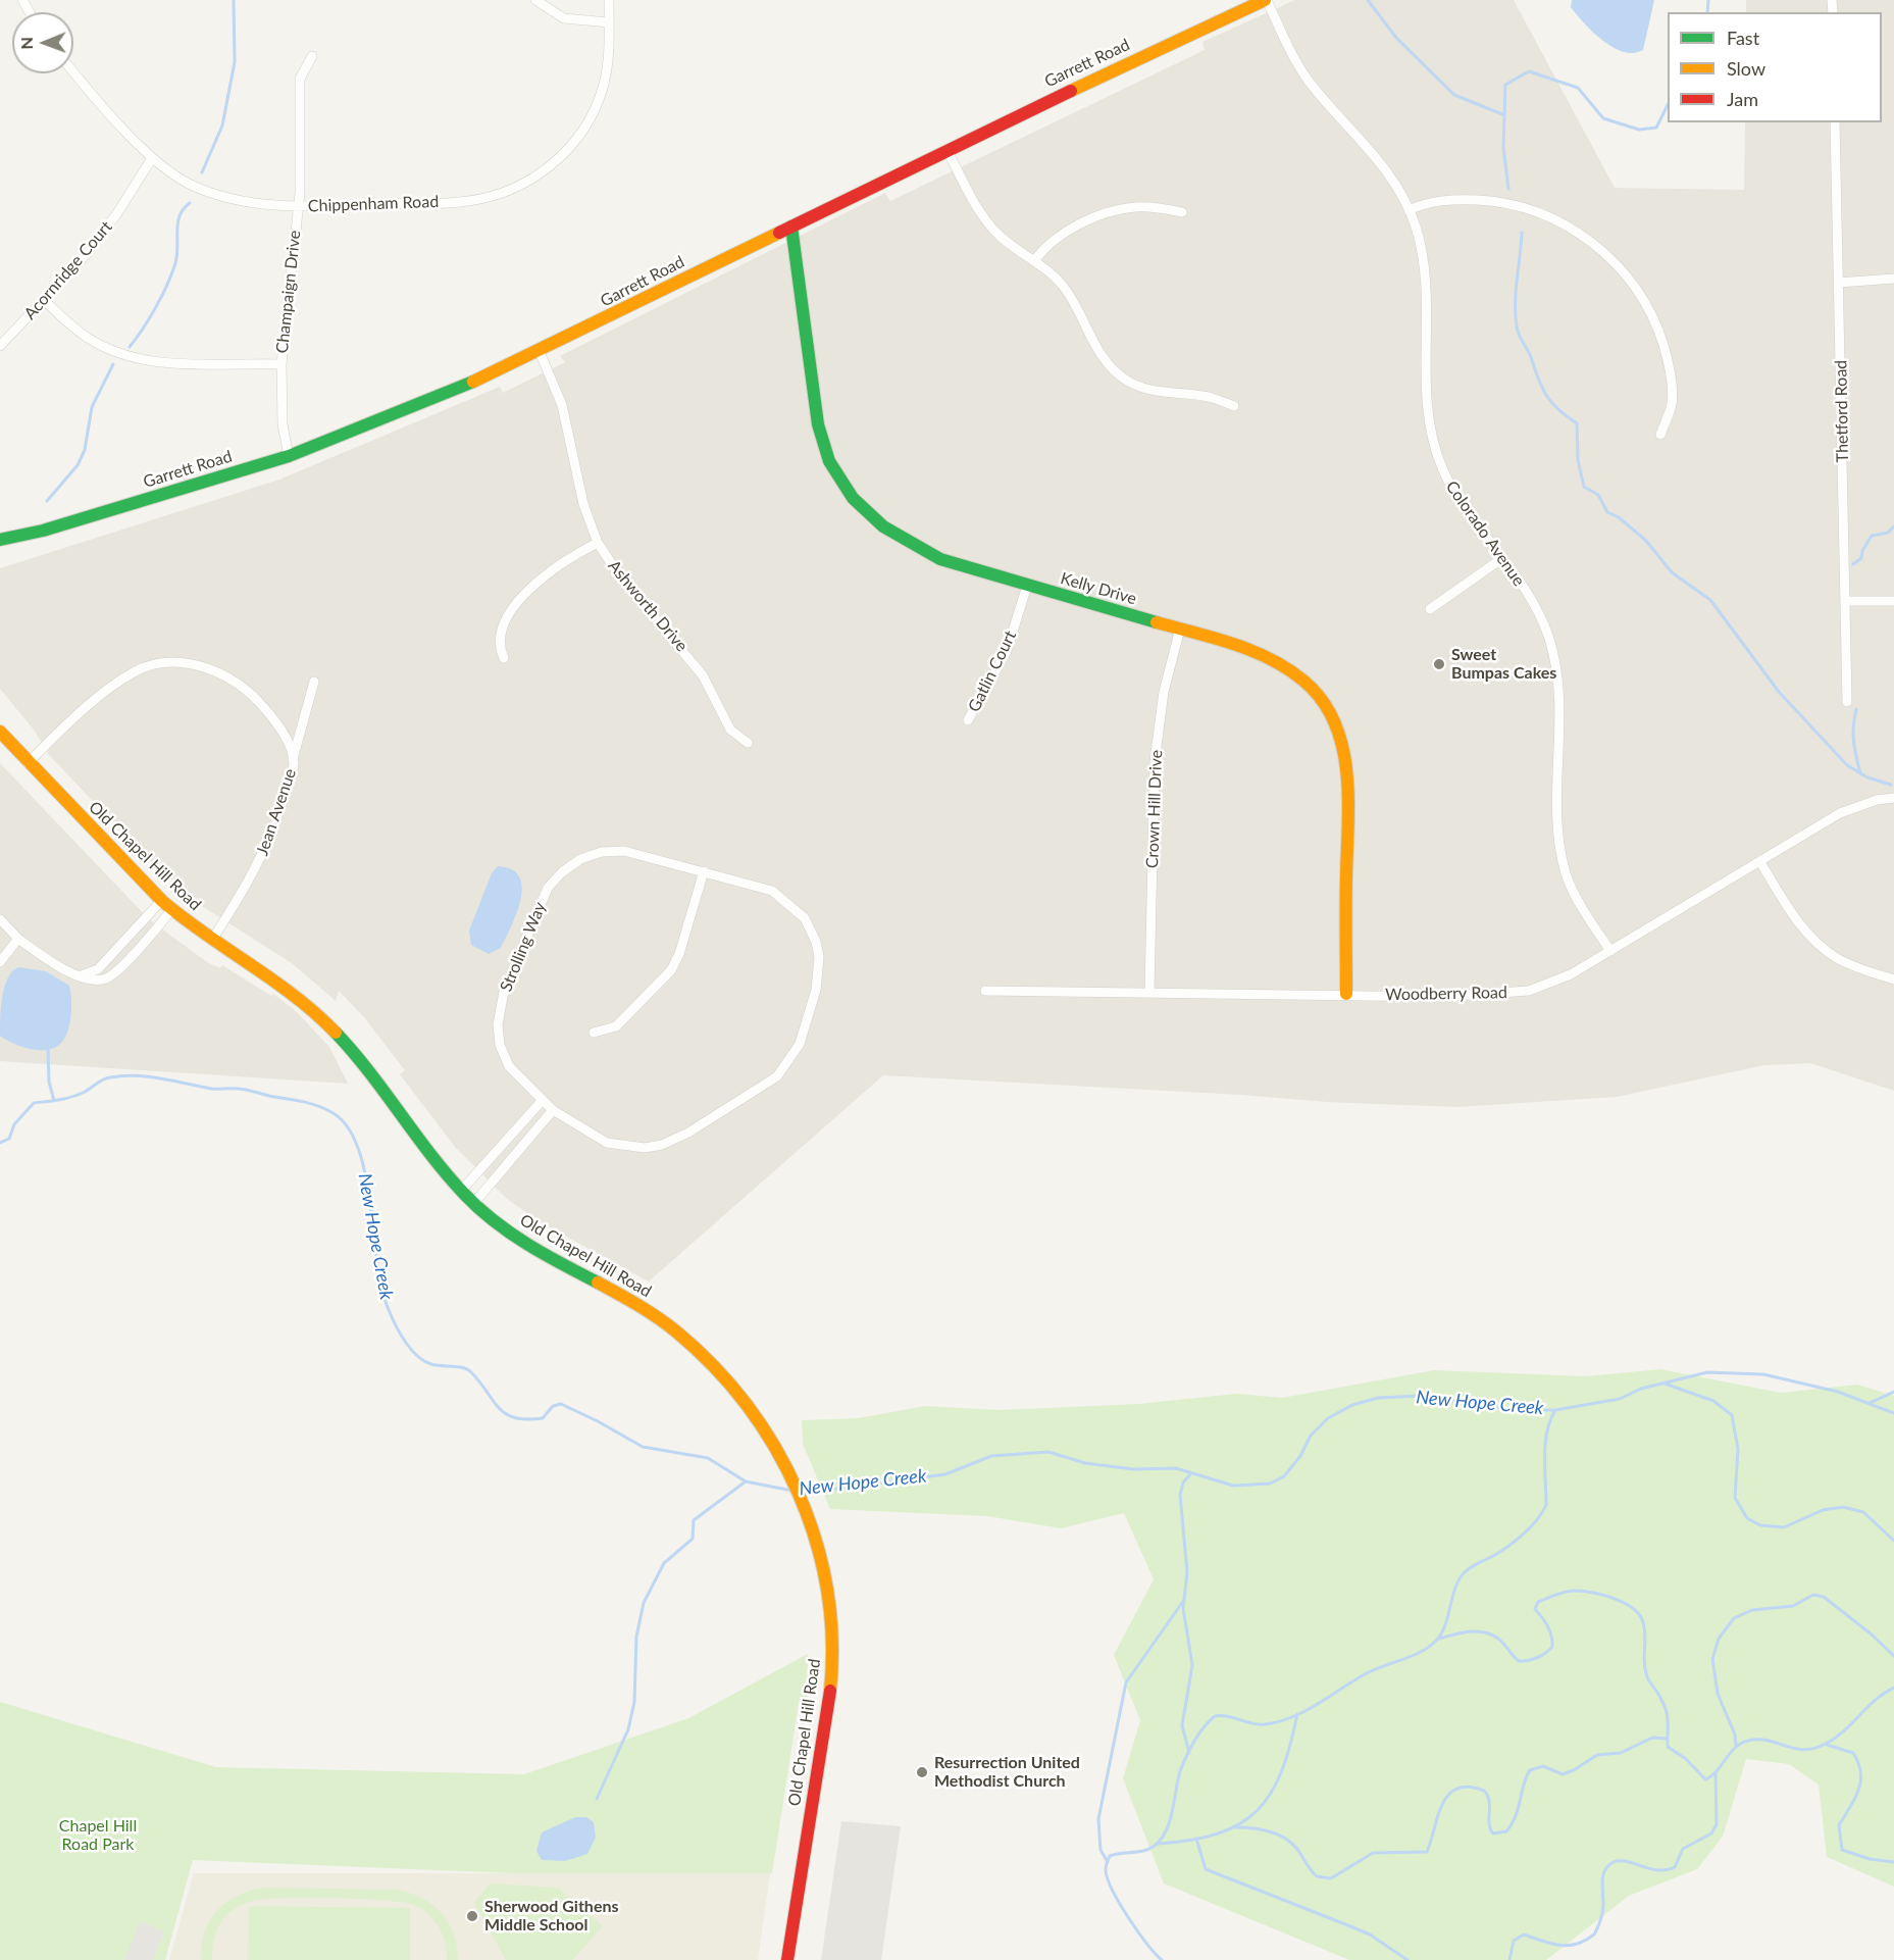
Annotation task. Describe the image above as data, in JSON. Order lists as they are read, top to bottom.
{
  "streets": {
    "street": [
      "Garrett Road",
      "Chippenham Road",
      "Acornridge Court",
      "Champaign Drive",
      "Thetford Road",
      "Colorado Avenue",
      "Kelly Drive",
      "Ashworth Drive",
      "Gatlin Court",
      "Crown Hill Drive",
      "Jean Avenue",
      "Old Chapel Hill Road",
      "Strolling Way",
      "Woodberry Road"
    ]
  },
  "crossings": [
    ["Garrett Road", "Champaign Drive"],
    ["Garrett Road", "Colorado Avenue"],
    ["Garrett Road", "Kelly Drive"],
    ["Garrett Road", "Ashworth Drive"],
    ["Chippenham Road", "Acornridge Court"],
    ["Chippenham Road", "Champaign Drive"],
    ["Colorado Avenue", "Woodberry Road"],
    ["Kelly Drive", "Gatlin Court"],
    ["Kelly Drive", "Crown Hill Drive"],
    ["Kelly Drive", "Woodberry Road"],
    ["Crown Hill Drive", "Woodberry Road"],
    ["Jean Avenue", "Old Chapel Hill Road"]
  ],
  "water": ["New Hope Creek"],
  "parks": ["Chapel Hill Road Park"],
  "places": ["Sweet Bumpas Cakes", "Resurrection United Methodist Church", "Sherwood Githens Middle School"],
  "legend": ["Fast", "Slow", "Jam"],
  "north": "left"
}
